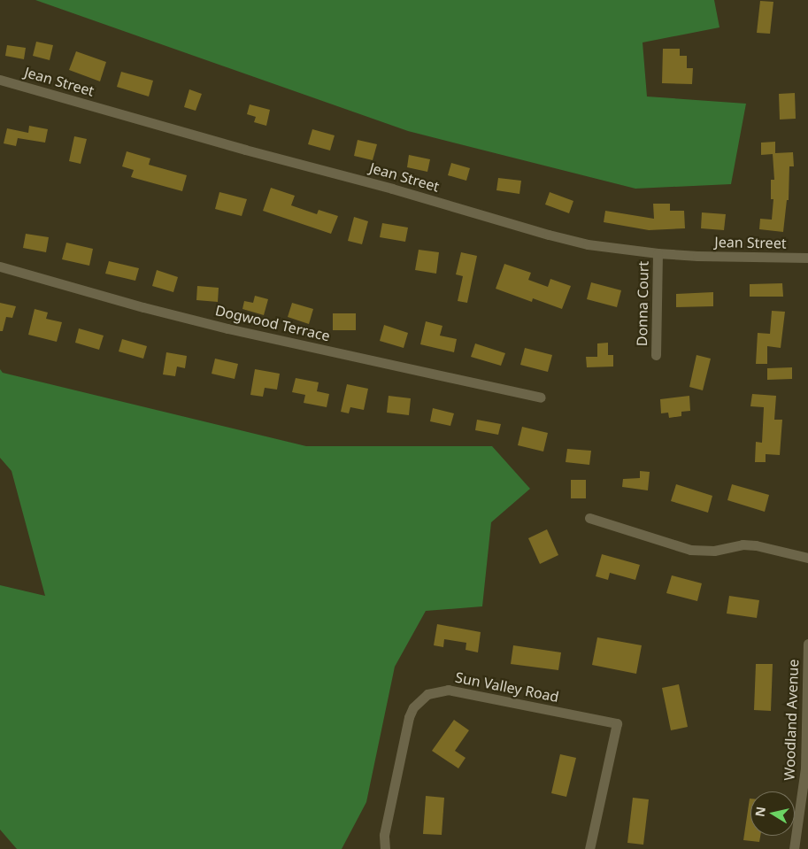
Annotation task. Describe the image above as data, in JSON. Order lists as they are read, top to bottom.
{
  "streets": {
    "street": [
      "Jean Street",
      "Donna Court",
      "Dogwood Terrace",
      "Sun Valley Road",
      "Woodland Avenue"
    ]
  },
  "crossings": [
    ["Jean Street", "Donna Court"]
  ],
  "north": "left"
}
